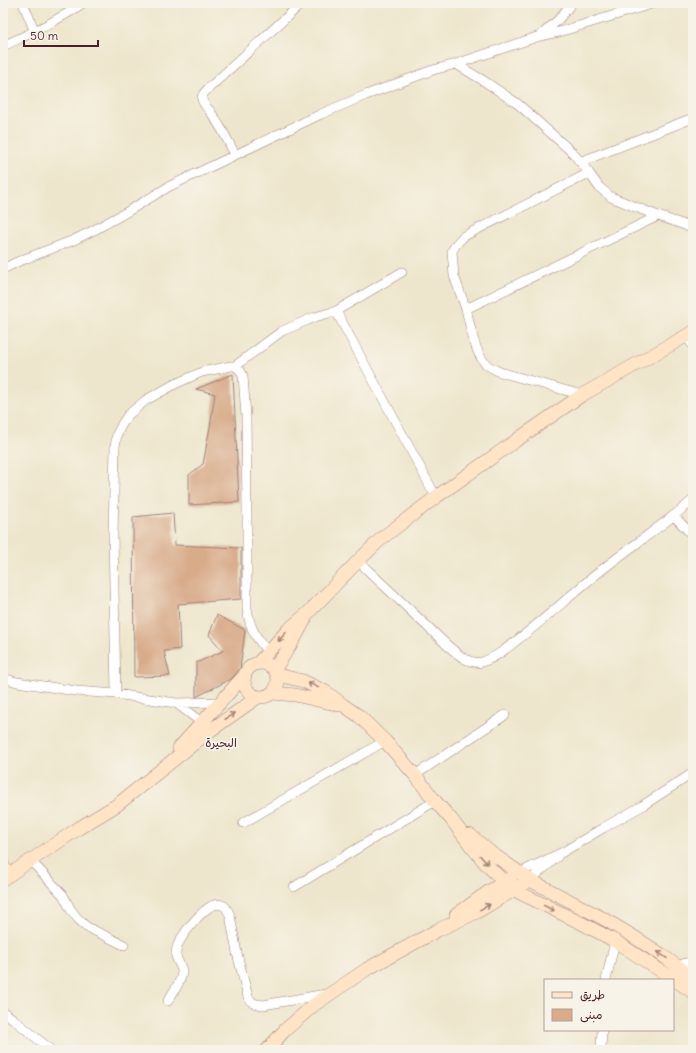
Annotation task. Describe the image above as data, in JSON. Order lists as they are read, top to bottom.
{
  "districts": ["البحيرة"],
  "legend": ["طريق", "مبنى"],
  "scale_bar": "50 m"
}
